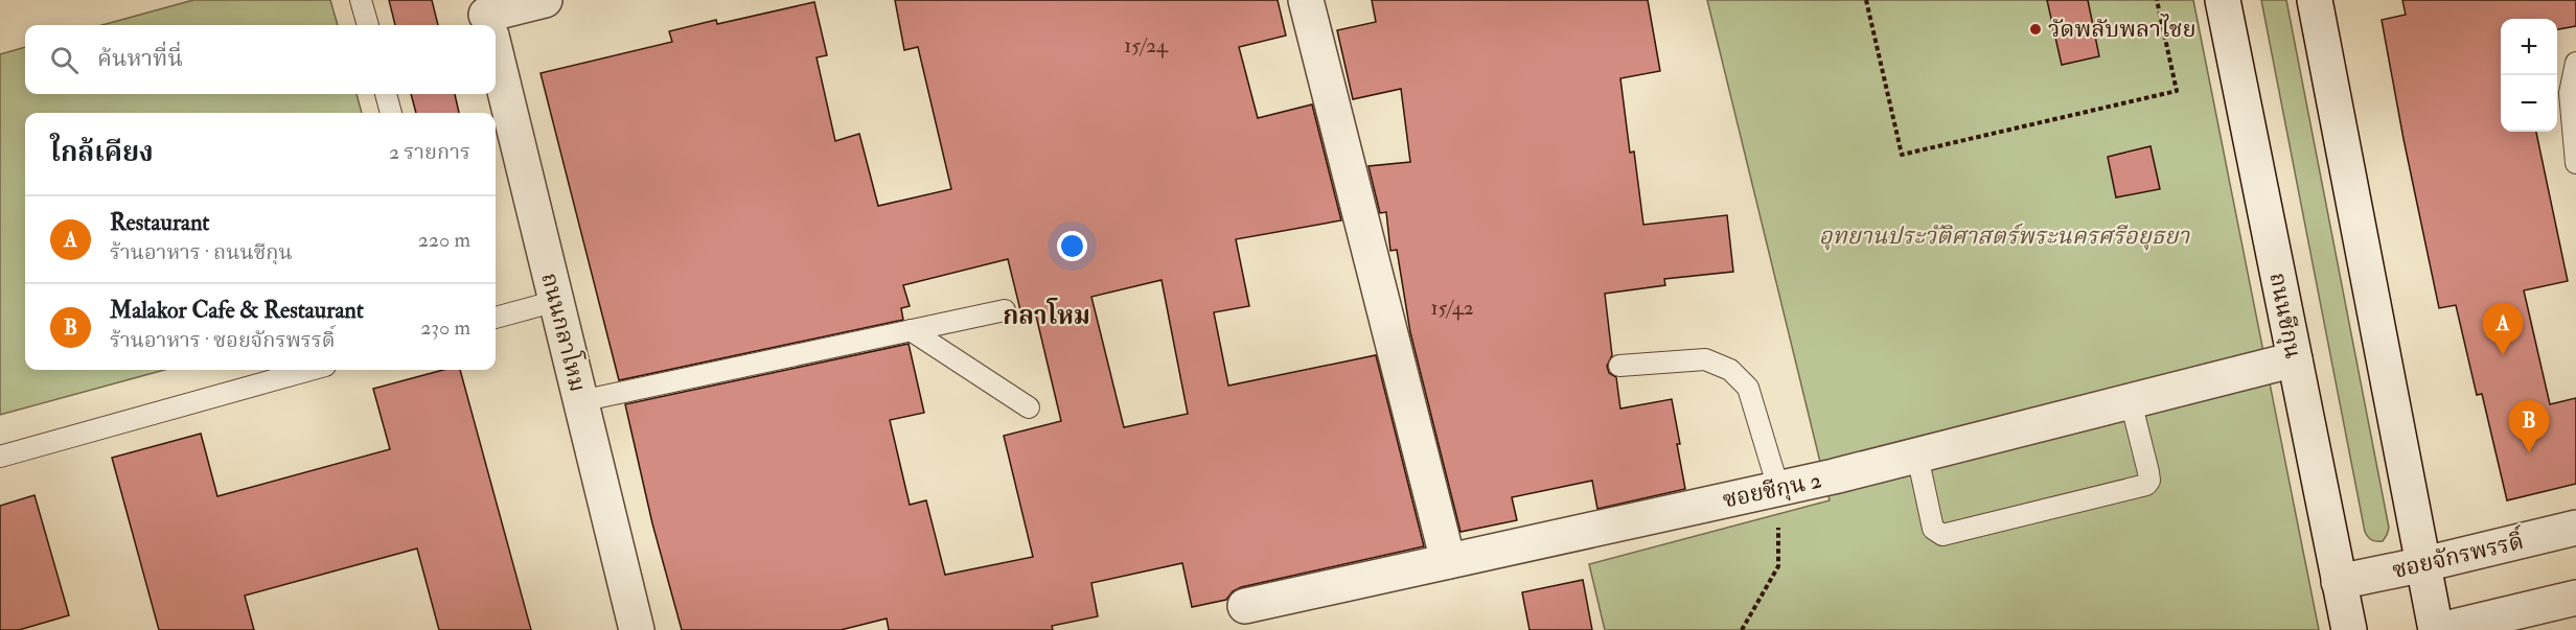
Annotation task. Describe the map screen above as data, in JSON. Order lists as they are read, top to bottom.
{
  "streets": {
    "street": [
      "ถนนชีกุน",
      "ถนนกลาโหม",
      "ซอยชีกุน 2",
      "ซอยจักรพรรดิ์"
    ]
  },
  "crossings": [
    ["ถนนชีกุน", "ซอยชีกุน 2"],
    ["ถนนชีกุน", "ซอยจักรพรรดิ์"]
  ],
  "districts": ["กลาโหม"],
  "parks": ["อุทยานประวัติศาสตร์พระนครศรีอยุธยา"],
  "places": ["วัดพลับพลาไชย"],
  "house_numbers": ["15/24", "15/42"],
  "page": {
    "map_buttons": ["+", "−"],
    "search": "ค้นหาที่นี่",
    "heading": ["ใกล้เคียง", "2 รายการ"],
    "list": [
      {
        "mark": "A",
        "name": "Restaurant",
        "note": "ร้านอาหาร · ถนนชีกุน",
        "value": "220 m"
      },
      {
        "mark": "B",
        "name": "Malakor Cafe & Restaurant",
        "note": "ร้านอาหาร · ซอยจักรพรรดิ์",
        "value": "230 m"
      }
    ],
    "pins": ["A", "B"]
  }
}
